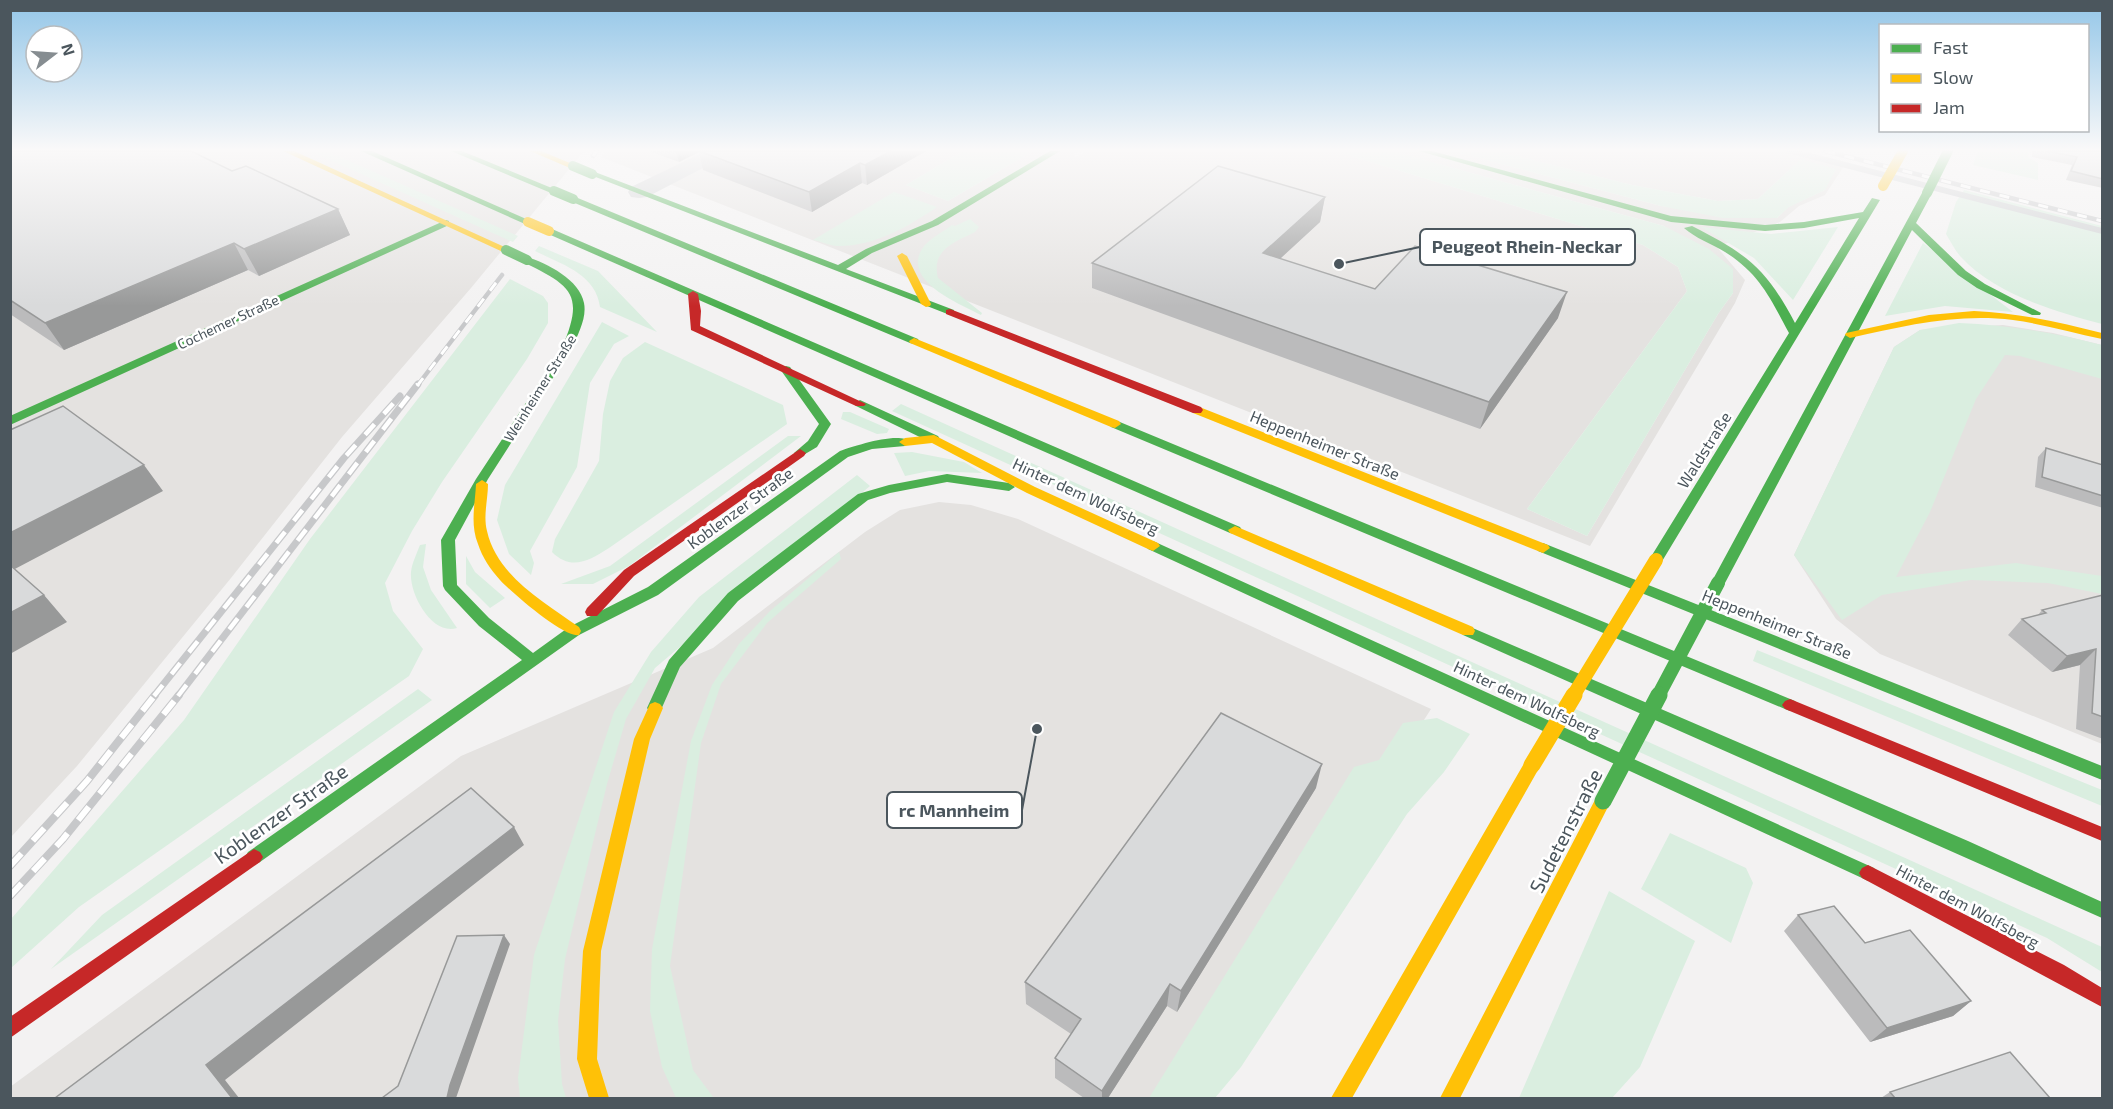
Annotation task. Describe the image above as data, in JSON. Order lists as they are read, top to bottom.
{
  "streets": {
    "main road": [
      "Cochemer Straße",
      "Weinheimer Straße",
      "Heppenheimer Straße",
      "Waldstraße",
      "Hinter dem Wolfsberg",
      "Koblenzer Straße",
      "Sudetenstraße"
    ]
  },
  "crossings": [
    ["Cochemer Straße", "Weinheimer Straße"],
    ["Weinheimer Straße", "Koblenzer Straße"],
    ["Hinter dem Wolfsberg", "Koblenzer Straße"]
  ],
  "places": ["Peugeot Rhein-Neckar", "rc Mannheim"],
  "legend": ["Fast", "Slow", "Jam"],
  "north": "right"
}
